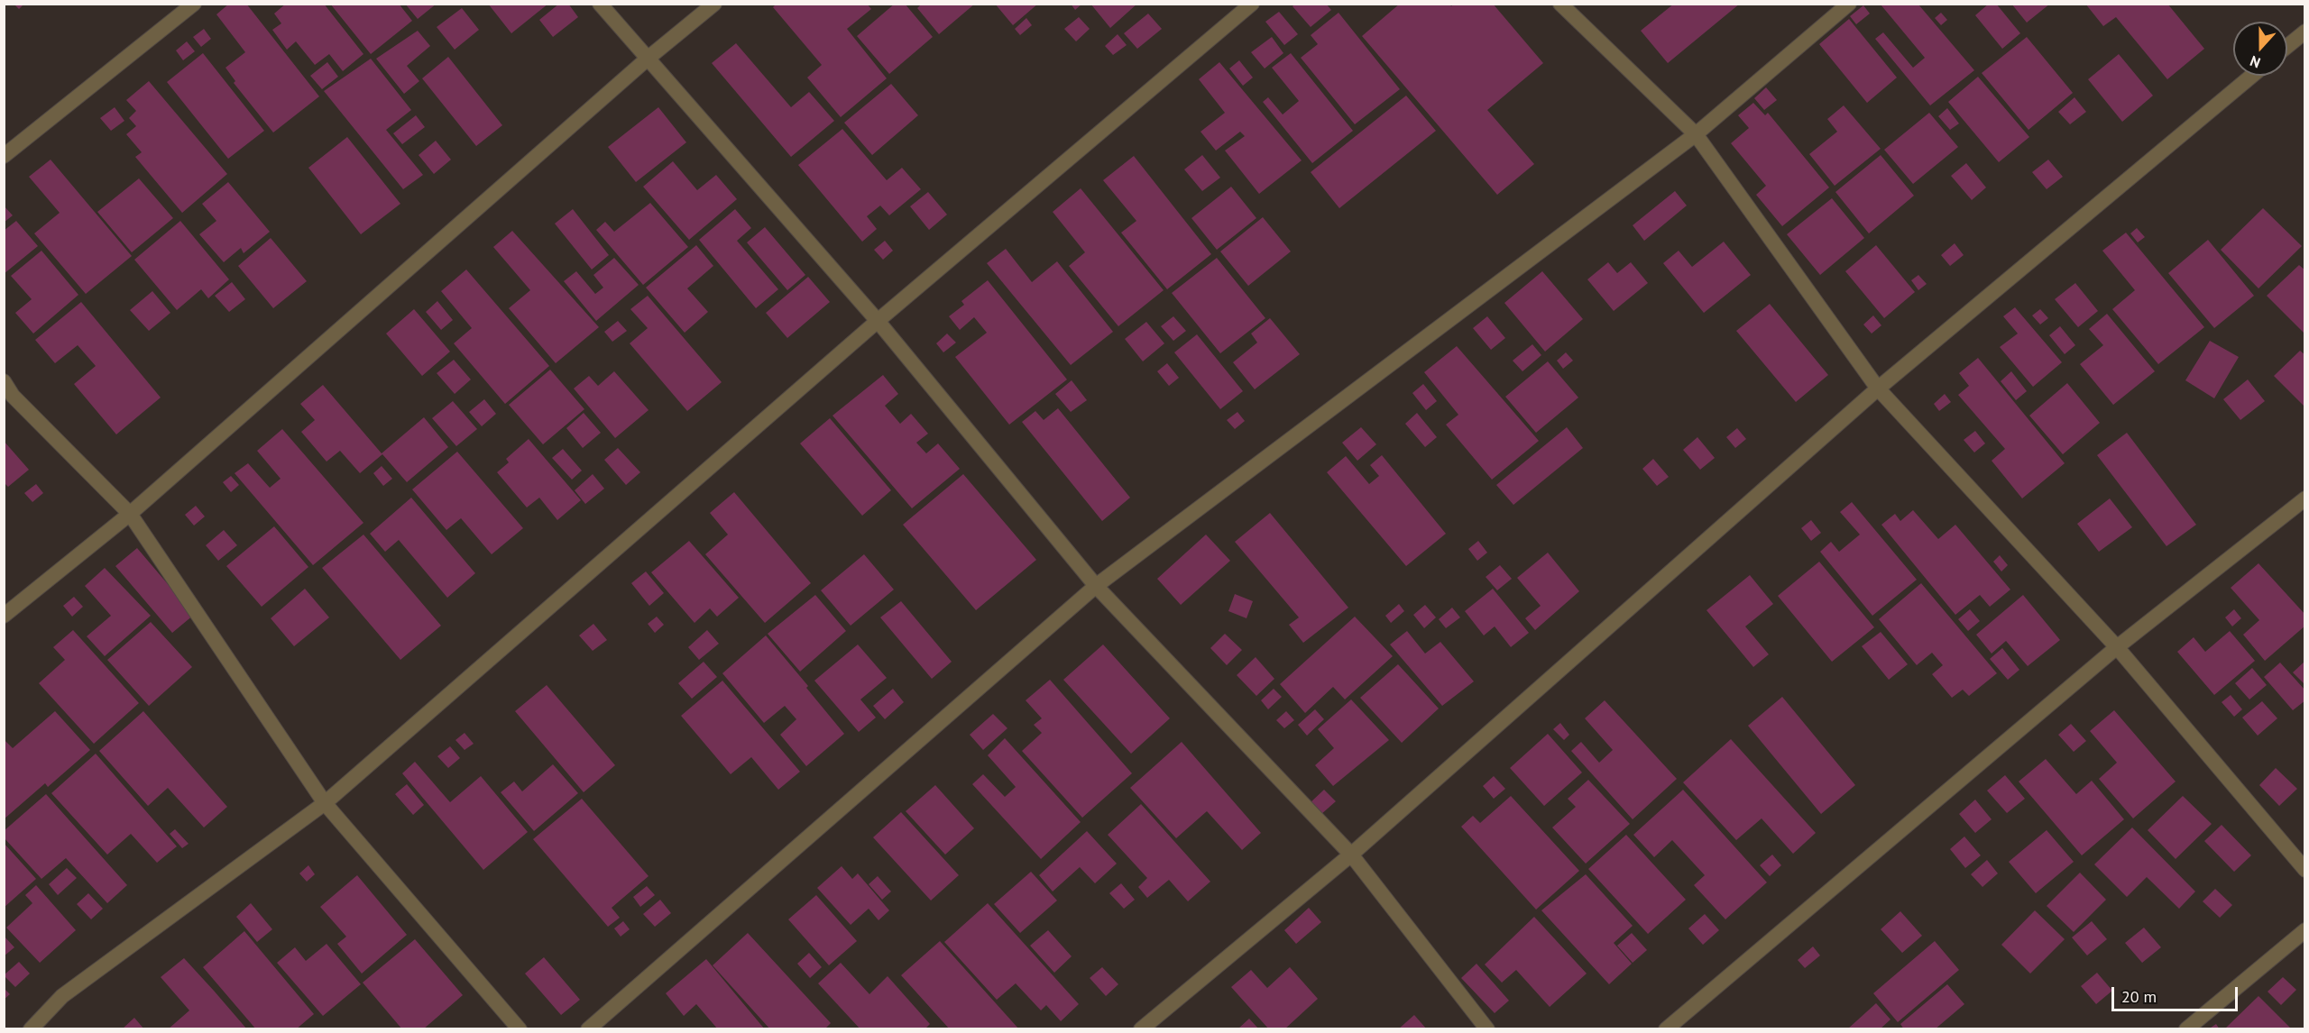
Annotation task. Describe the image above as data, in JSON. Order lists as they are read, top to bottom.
{
  "scale_bar": "20 m",
  "north": "bottom"
}
